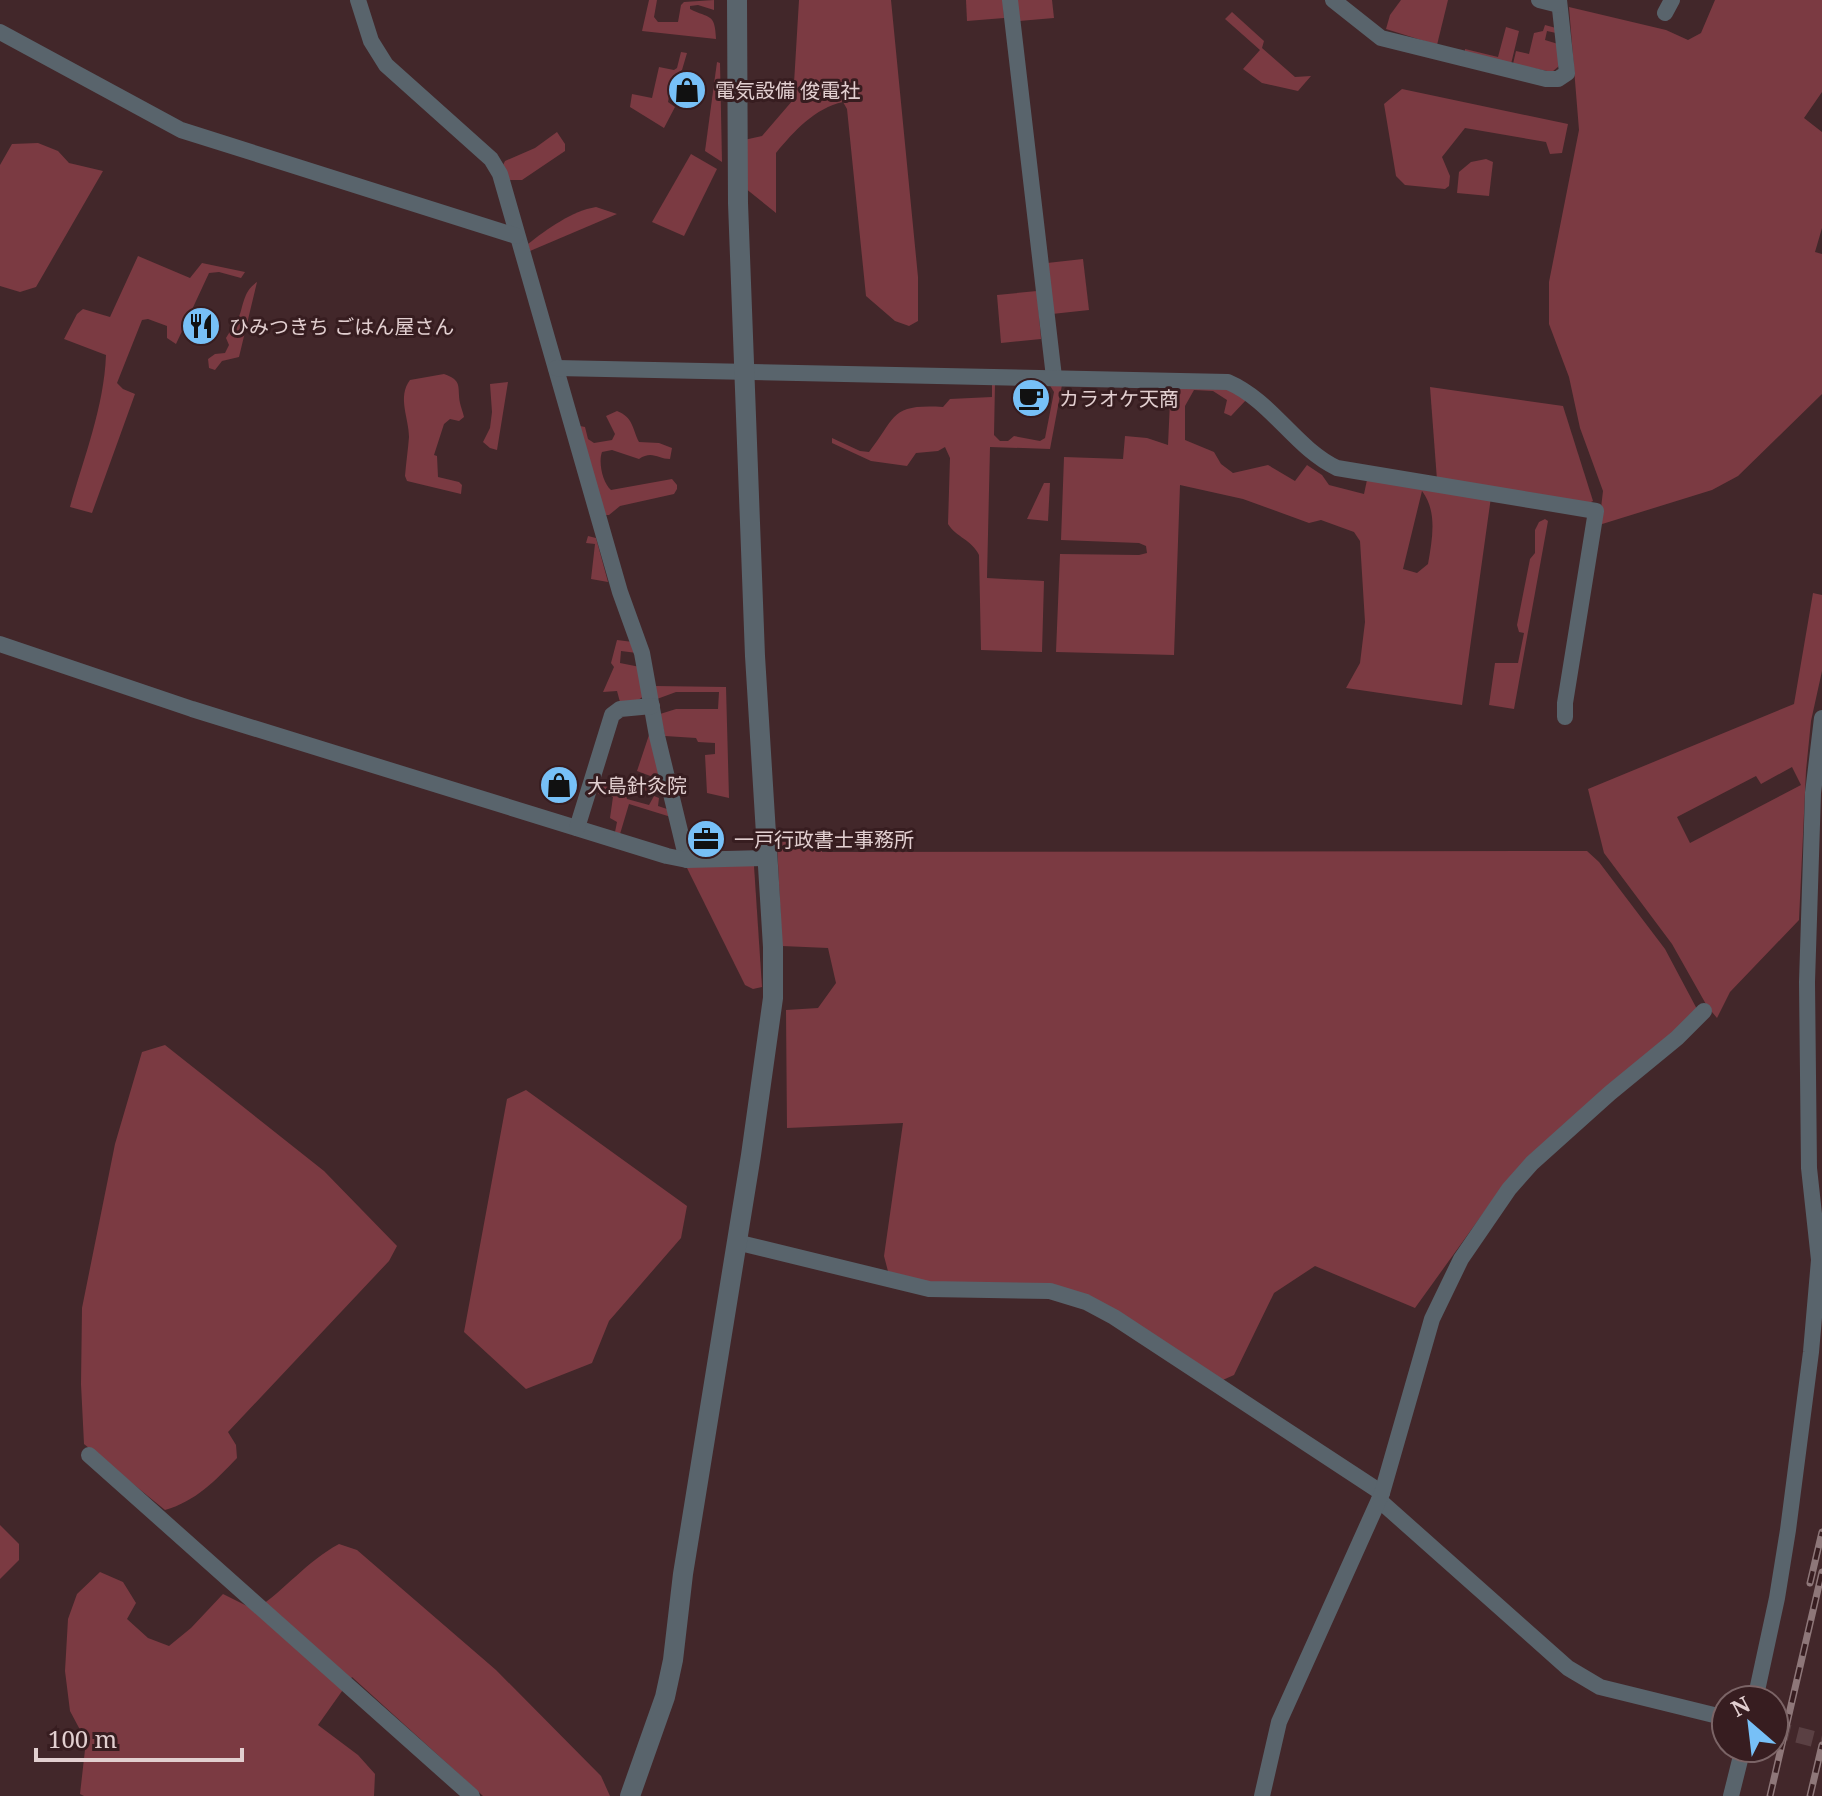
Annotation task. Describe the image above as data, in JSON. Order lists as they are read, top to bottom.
{
  "places": {
    "shop": ["電気設備 俊電社", "大島針灸院"],
    "restaurant": ["ひみつきち ごはん屋さん"],
    "cafe": ["カラオケ天商"],
    "office": ["一戸行政書士事務所"]
  },
  "scale_bar": "100 m",
  "north": "top left"
}
